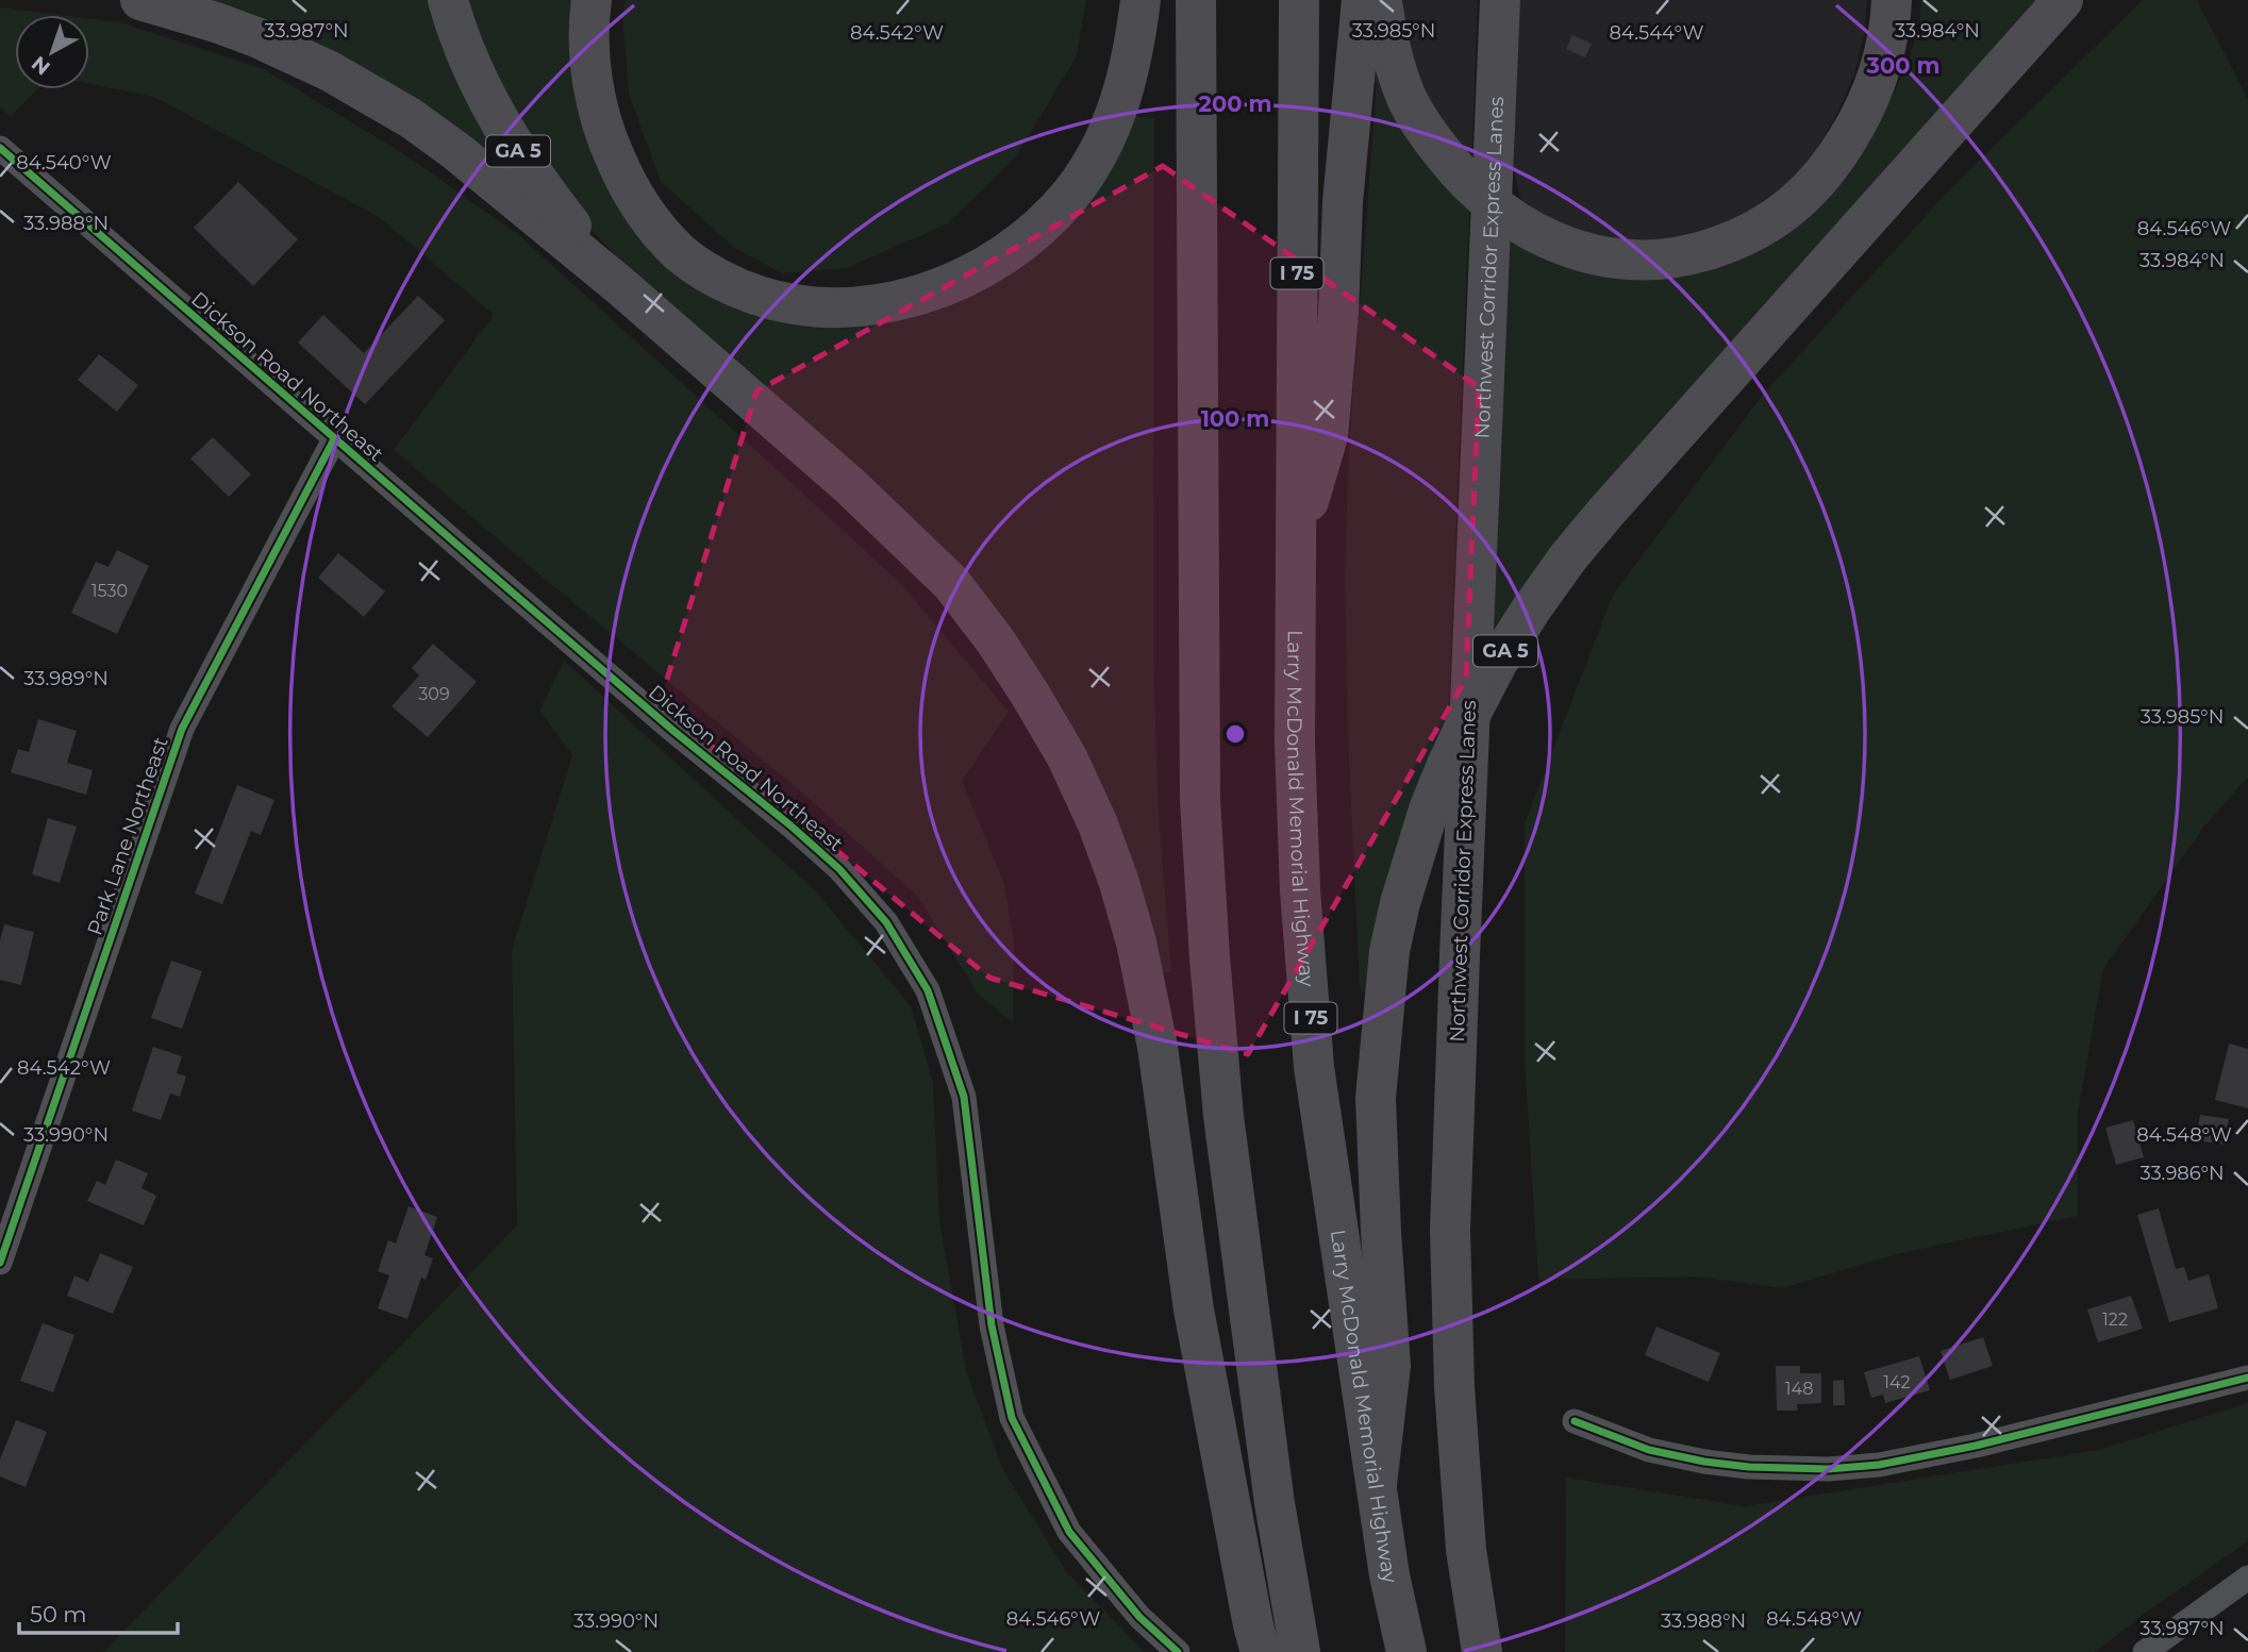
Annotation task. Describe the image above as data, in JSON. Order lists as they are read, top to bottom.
{
  "streets": {
    "highway": [
      "GA 5",
      "Northwest Corridor Express Lanes",
      "I 75",
      "Larry McDonald Memorial Highway"
    ],
    "street": ["Dickson Road Northeast", "Park Lane Northeast"]
  },
  "crossings": [
    ["GA 5", "Larry McDonald Memorial Highway"],
    ["Dickson Road Northeast", "Park Lane Northeast"]
  ],
  "house_numbers": [
    "1530",
    "309",
    "122",
    "142",
    "148"
  ],
  "scale_bar": "50 m",
  "north": "bottom left",
  "coordinates": [
    "33.987°N",
    "33.985°N",
    "33.984°N",
    "84.542°W",
    "84.544°W",
    "84.540°W",
    "33.988°N",
    "84.546°W",
    "33.989°N",
    "84.548°W",
    "33.990°N",
    "33.986°N"
  ],
  "rings": ["300 m", "200 m", "100 m"]
}
